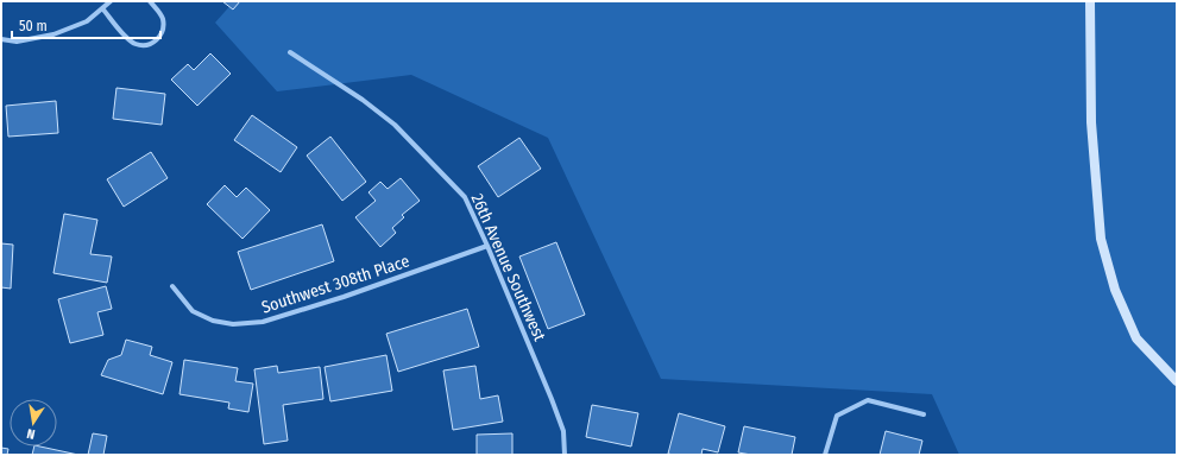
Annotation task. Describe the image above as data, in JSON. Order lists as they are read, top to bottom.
{
  "streets": {
    "street": ["26th Avenue Southwest", "Southwest 308th Place"]
  },
  "crossings": [
    ["26th Avenue Southwest", "Southwest 308th Place"]
  ],
  "scale_bar": "50 m",
  "north": "bottom"
}
